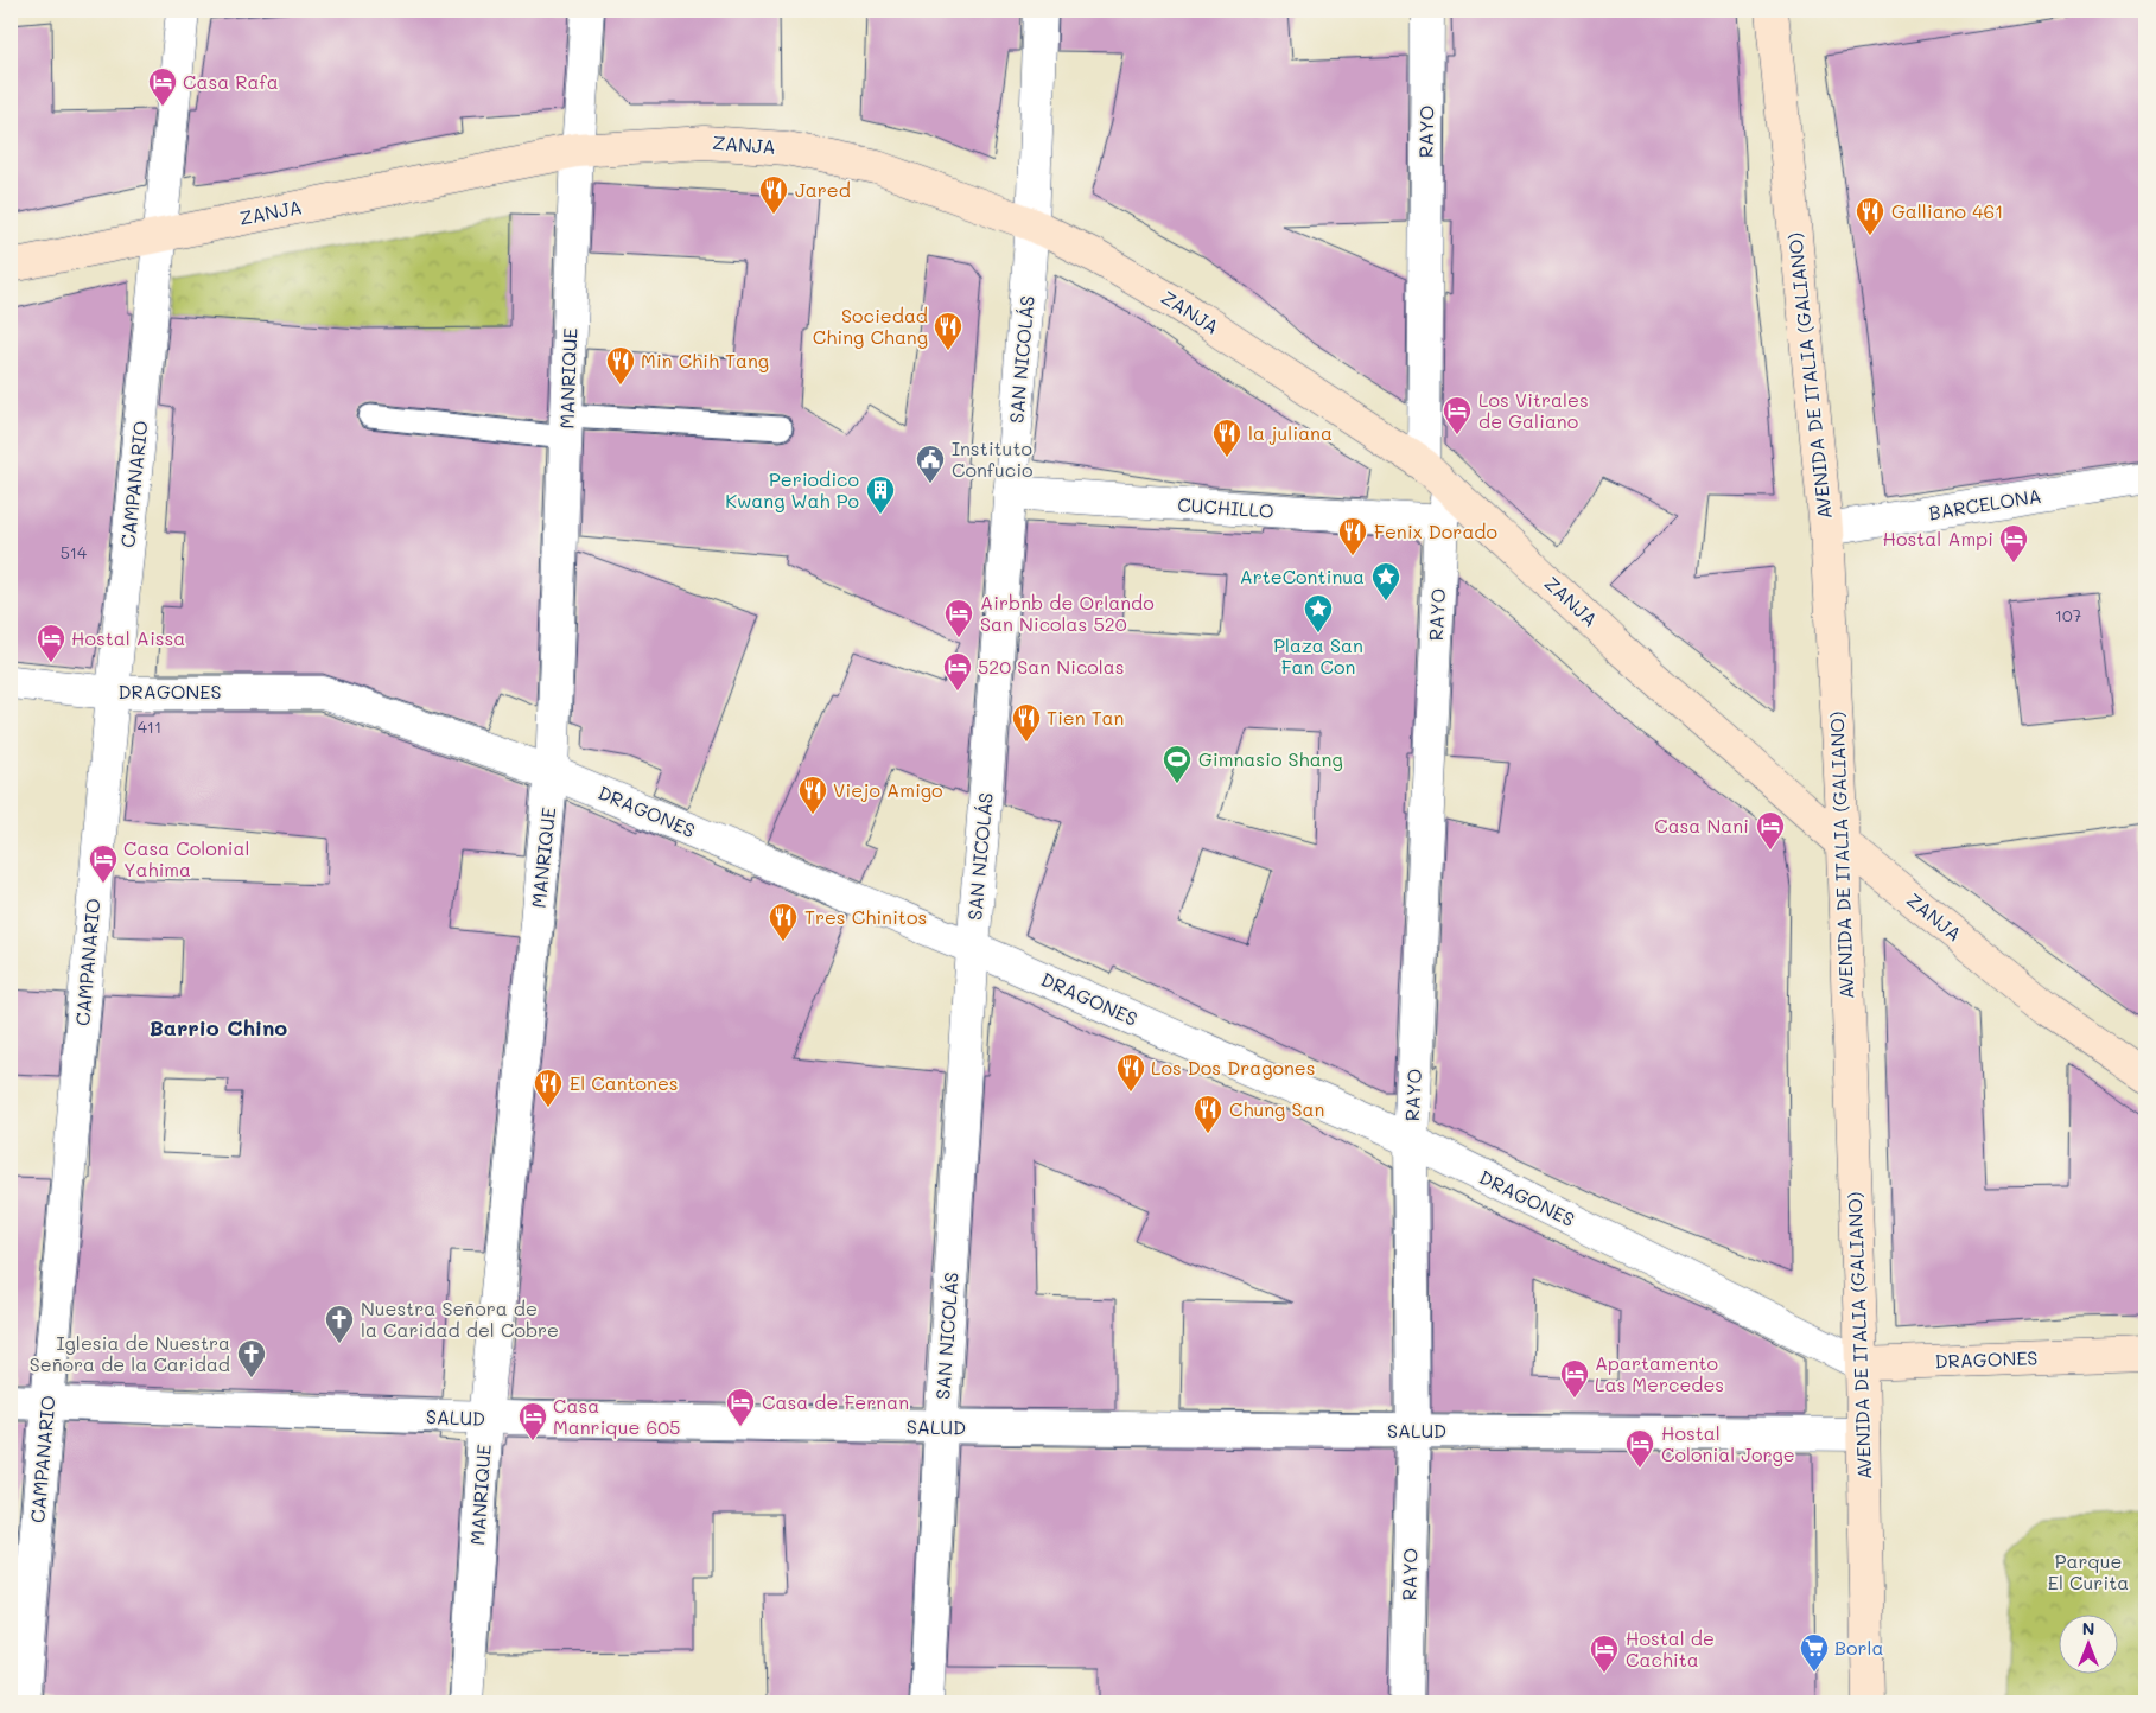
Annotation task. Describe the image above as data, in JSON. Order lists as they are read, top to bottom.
{
  "streets": {
    "main road": ["ZANJA", "AVENIDA DE ITALIA (GALIANO)", "DRAGONES"],
    "street": [
      "RAYO",
      "SAN NICOLÁS",
      "MANRIQUE",
      "CAMPANARIO",
      "BARCELONA",
      "CUCHILLO",
      "SALUD"
    ]
  },
  "crossings": [
    ["RAYO", "ZANJA"],
    ["RAYO", "CUCHILLO"],
    ["RAYO", "DRAGONES"],
    ["RAYO", "SALUD"],
    ["ZANJA", "SAN NICOLÁS"],
    ["ZANJA", "AVENIDA DE ITALIA (GALIANO)"],
    ["ZANJA", "MANRIQUE"],
    ["ZANJA", "CAMPANARIO"],
    ["SAN NICOLÁS", "CUCHILLO"],
    ["SAN NICOLÁS", "DRAGONES"],
    ["SAN NICOLÁS", "SALUD"],
    ["AVENIDA DE ITALIA (GALIANO)", "BARCELONA"],
    ["AVENIDA DE ITALIA (GALIANO)", "DRAGONES"],
    ["AVENIDA DE ITALIA (GALIANO)", "SALUD"],
    ["MANRIQUE", "DRAGONES"],
    ["MANRIQUE", "SALUD"],
    ["CAMPANARIO", "DRAGONES"],
    ["CAMPANARIO", "SALUD"]
  ],
  "districts": ["Barrio Chino"],
  "parks": ["Parque El Curita"],
  "places": {
    "hotel": [
      "Casa Rafa",
      "Los Vitrales de Galiano",
      "Hostal Ampi",
      "Airbnb de Orlando San Nicolas 520",
      "Hostal Aissa",
      "520 San Nicolas",
      "Casa Nani",
      "Casa Colonial Yahima",
      "Apartamento Las Mercedes",
      "Casa de Fernan",
      "Casa Manrique 605",
      "Hostal Colonial Jorge",
      "Hostal de Cachita"
    ],
    "restaurant": [
      "Jared",
      "Galliano 461",
      "Sociedad Ching Chang",
      "Min Chih Tang",
      "la juliana",
      "Fenix Dorado",
      "Tien Tan",
      "Viejo Amigo",
      "Tres Chinitos",
      "Los Dos Dragones",
      "El Cantones",
      "Chung San"
    ],
    "public building": ["Instituto Confucio"],
    "building": ["Periodico Kwang Wah Po"],
    "place": ["ArteContinua", "Plaza San Fan Con"],
    "sports": ["Gimnasio Shang"],
    "church": ["Nuestra Señora de la Caridad del Cobre", "Iglesia de Nuestra Señora de la Caridad"],
    "supermarket": ["Borla"]
  },
  "house_numbers": ["514", "107", "411"],
  "north": "top"
}
